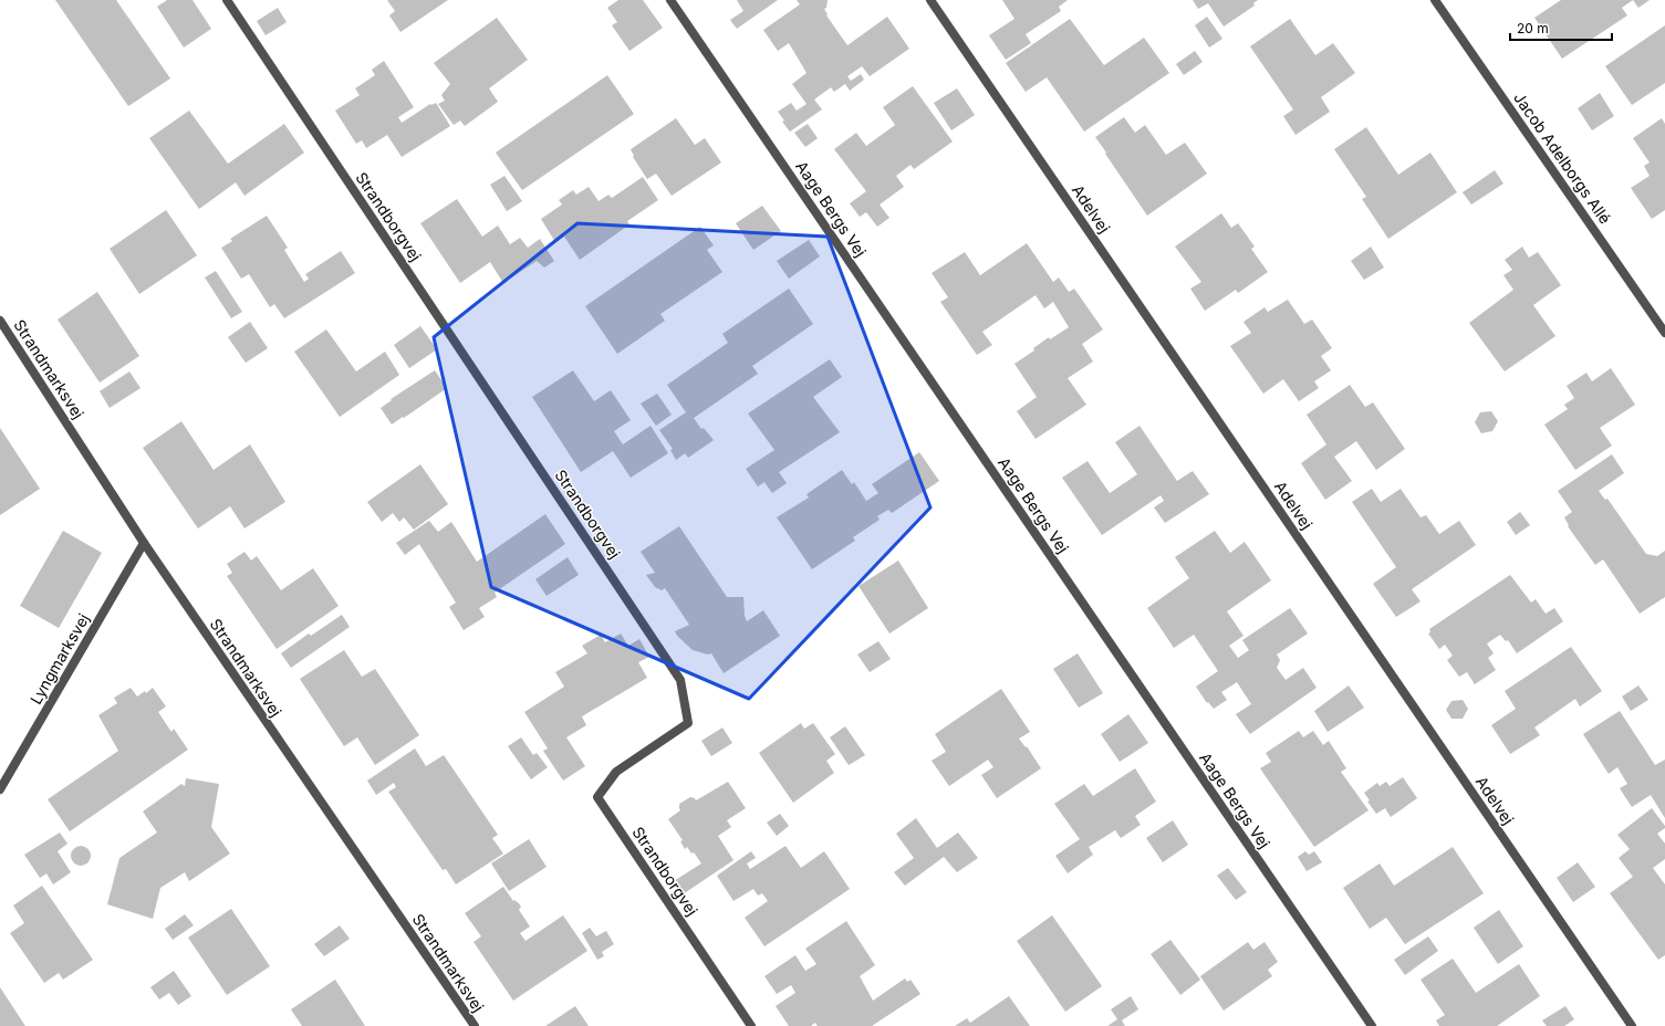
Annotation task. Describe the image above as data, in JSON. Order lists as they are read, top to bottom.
{
  "streets": {
    "street": [
      "Jacob Adelborgs Allé",
      "Aage Bergs Vej",
      "Adelvej",
      "Strandborgvej",
      "Strandmarksvej",
      "Lyngmarksvej"
    ]
  },
  "crossings": [
    ["Strandmarksvej", "Lyngmarksvej"]
  ],
  "scale_bar": "20 m"
}
